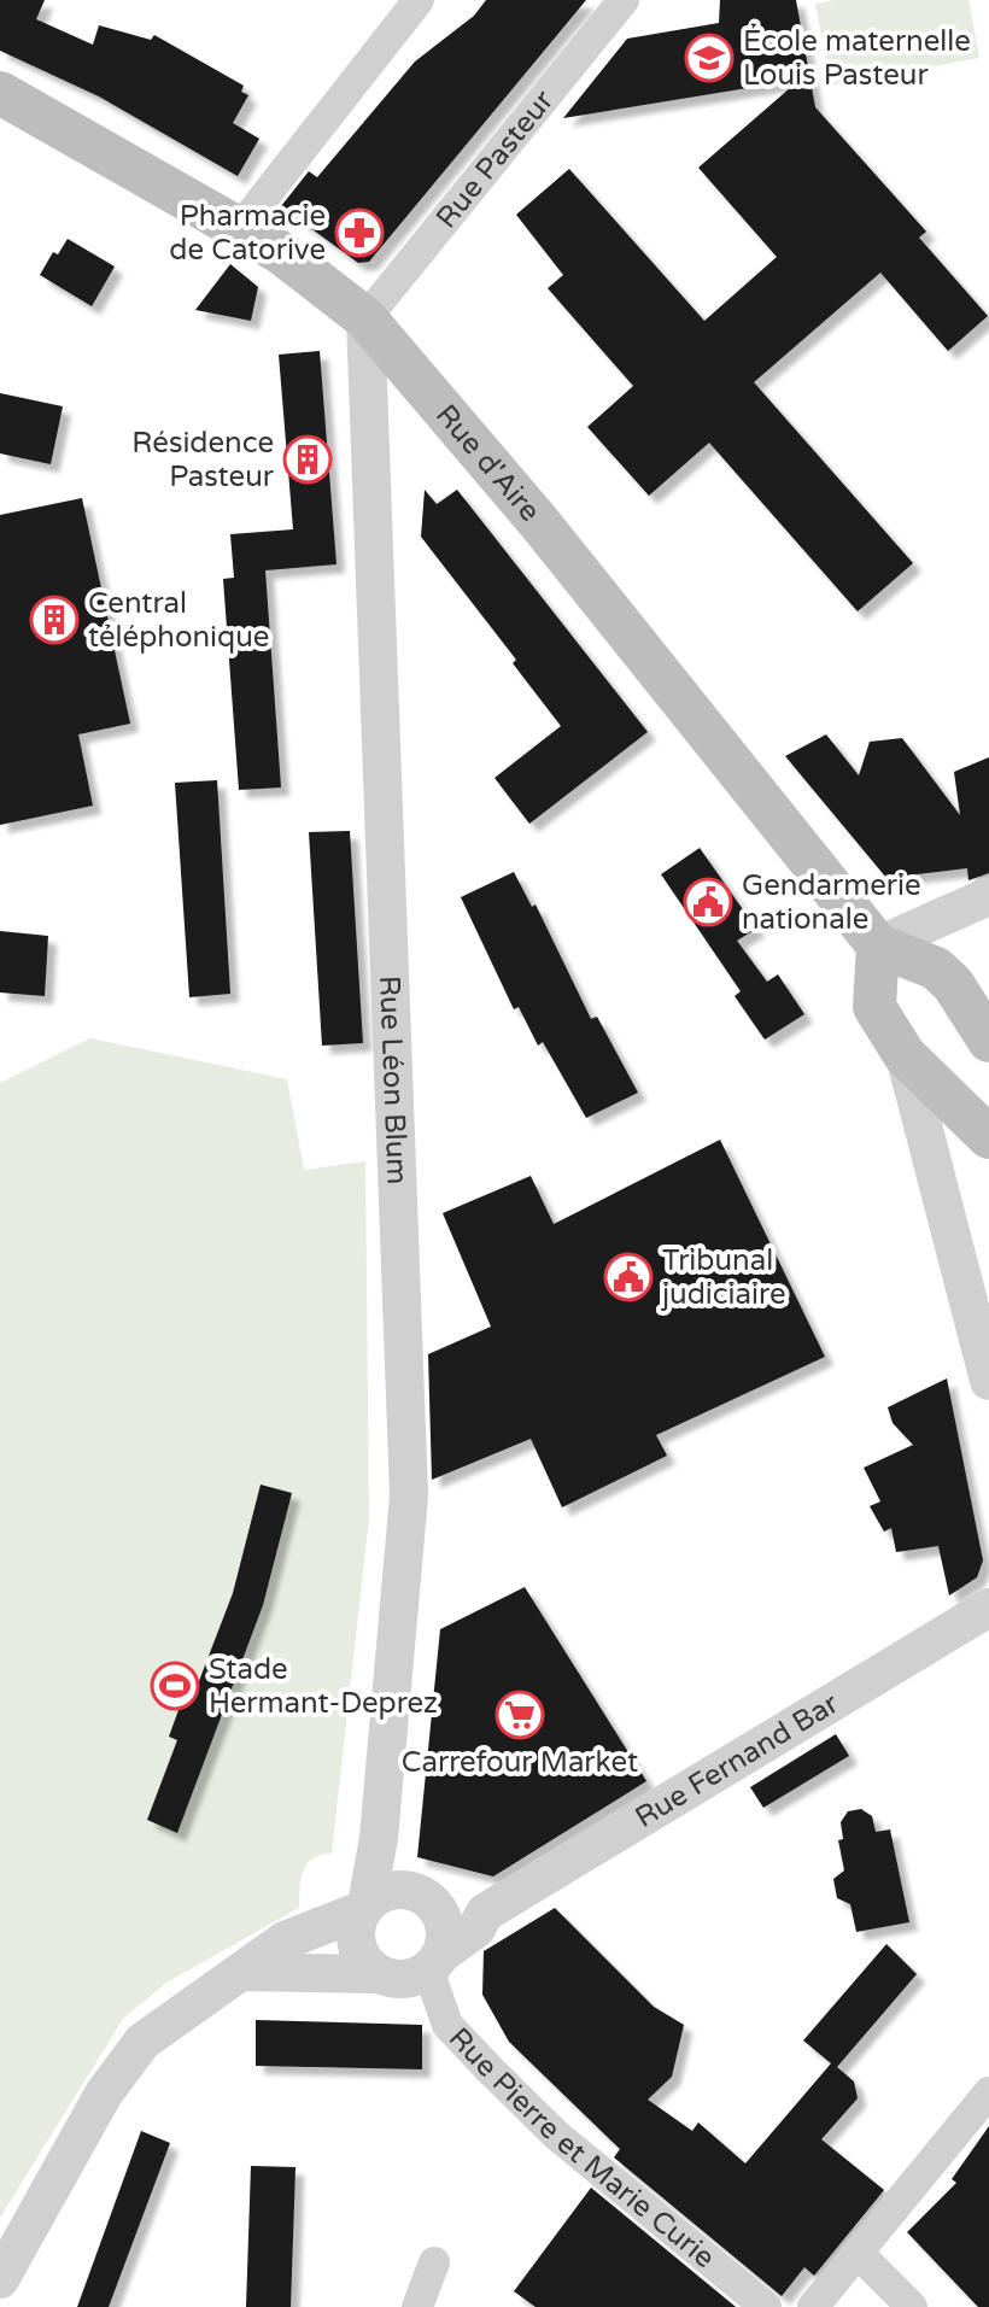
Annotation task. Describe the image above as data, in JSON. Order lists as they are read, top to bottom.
{
  "streets": {
    "main road": ["Rue d'Aire"],
    "street": [
      "Rue Pasteur",
      "Rue Léon Blum",
      "Rue Fernand Bar",
      "Rue Pierre et Marie Curie"
    ]
  },
  "crossings": [
    ["Rue Pasteur", "Rue d'Aire"],
    ["Rue Pasteur", "Rue Léon Blum"],
    ["Rue d'Aire", "Rue Léon Blum"],
    ["Rue Léon Blum", "Rue Fernand Bar"],
    ["Rue Léon Blum", "Rue Pierre et Marie Curie"],
    ["Rue Fernand Bar", "Rue Pierre et Marie Curie"]
  ],
  "places": {
    "school or university": ["École maternelle Louis Pasteur"],
    "pharmacy": ["Pharmacie de Catorive"],
    "building": ["Résidence Pasteur", "Central téléphonique"],
    "public building": ["Gendarmerie nationale", "Tribunal judiciaire"],
    "sports": ["Stade Hermant-Deprez"],
    "supermarket": ["Carrefour Market"]
  }
}
